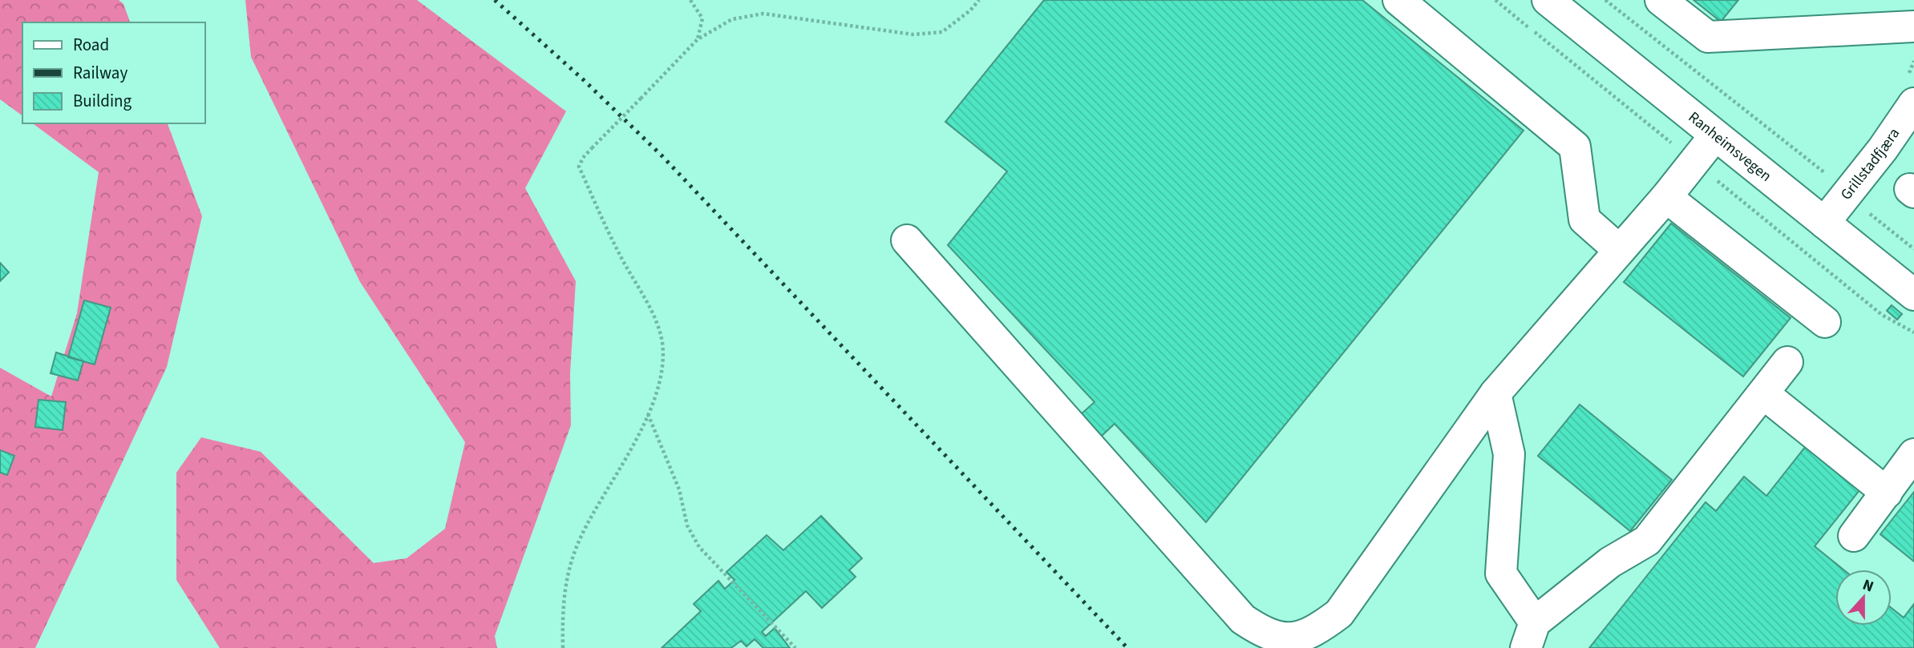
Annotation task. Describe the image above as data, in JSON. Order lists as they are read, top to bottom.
{
  "streets": {
    "street": ["Ranheimsvegen", "Grillstadfjæra"]
  },
  "crossings": [
    ["Ranheimsvegen", "Grillstadfjæra"]
  ],
  "legend": ["Road", "Railway", "Building"],
  "north": "top"
}
